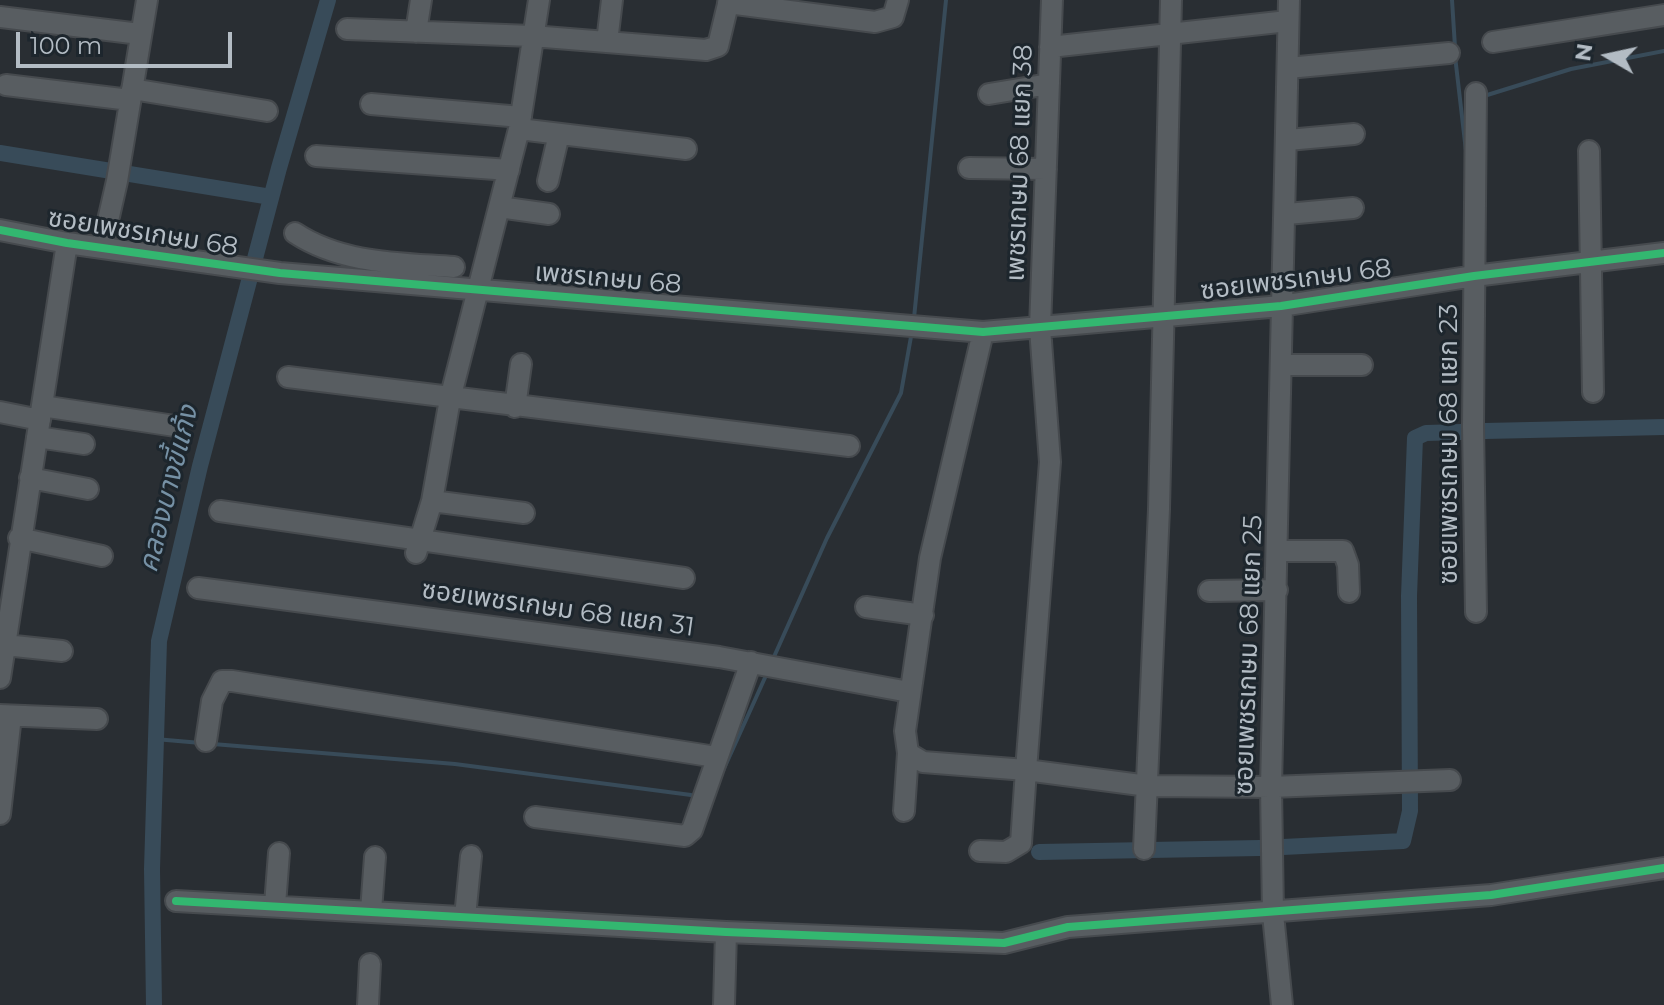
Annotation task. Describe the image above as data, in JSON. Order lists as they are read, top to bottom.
{
  "streets": {
    "street": [
      "เพชรเกษม 68 แยก 38",
      "ซอยเพชรเกษม 68",
      "เพชรเกษม 68",
      "ซอยเพชรเกษม 68 แยก 23",
      "ซอยเพชรเกษม 68 แยก 31",
      "ซอยเพชรเกษม 68 แยก 25"
    ]
  },
  "crossings": [
    ["เพชรเกษม 68 แยก 38", "ซอยเพชรเกษม 68"],
    ["ซอยเพชรเกษม 68", "เพชรเกษม 68"],
    ["ซอยเพชรเกษม 68", "ซอยเพชรเกษม 68 แยก 23"],
    ["ซอยเพชรเกษม 68", "ซอยเพชรเกษม 68 แยก 25"]
  ],
  "water": ["คลองบางขี้แก้ง"],
  "scale_bar": "100 m",
  "north": "left"
}
